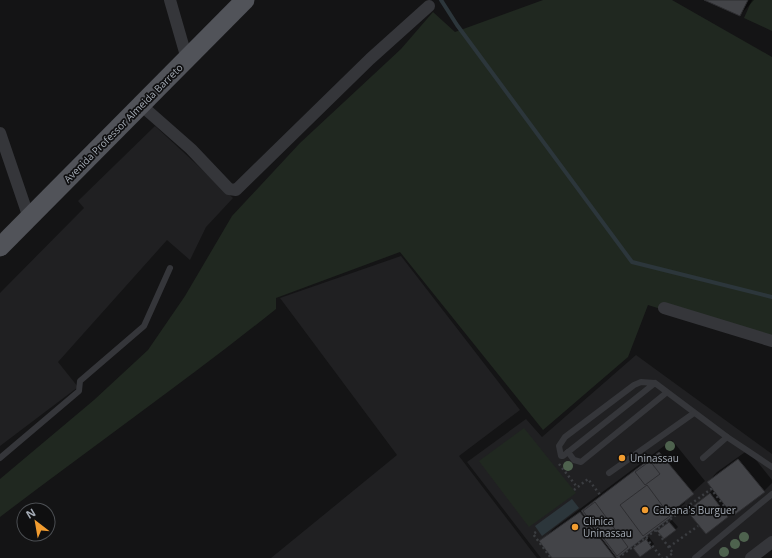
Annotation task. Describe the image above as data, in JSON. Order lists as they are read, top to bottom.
{
  "streets": {
    "main road": ["Avenida Professor Almeida Barreto"]
  },
  "places": ["Uninassau", "Cabana's Burguer", "Clinica Uninassau"],
  "north": "top left"
}
